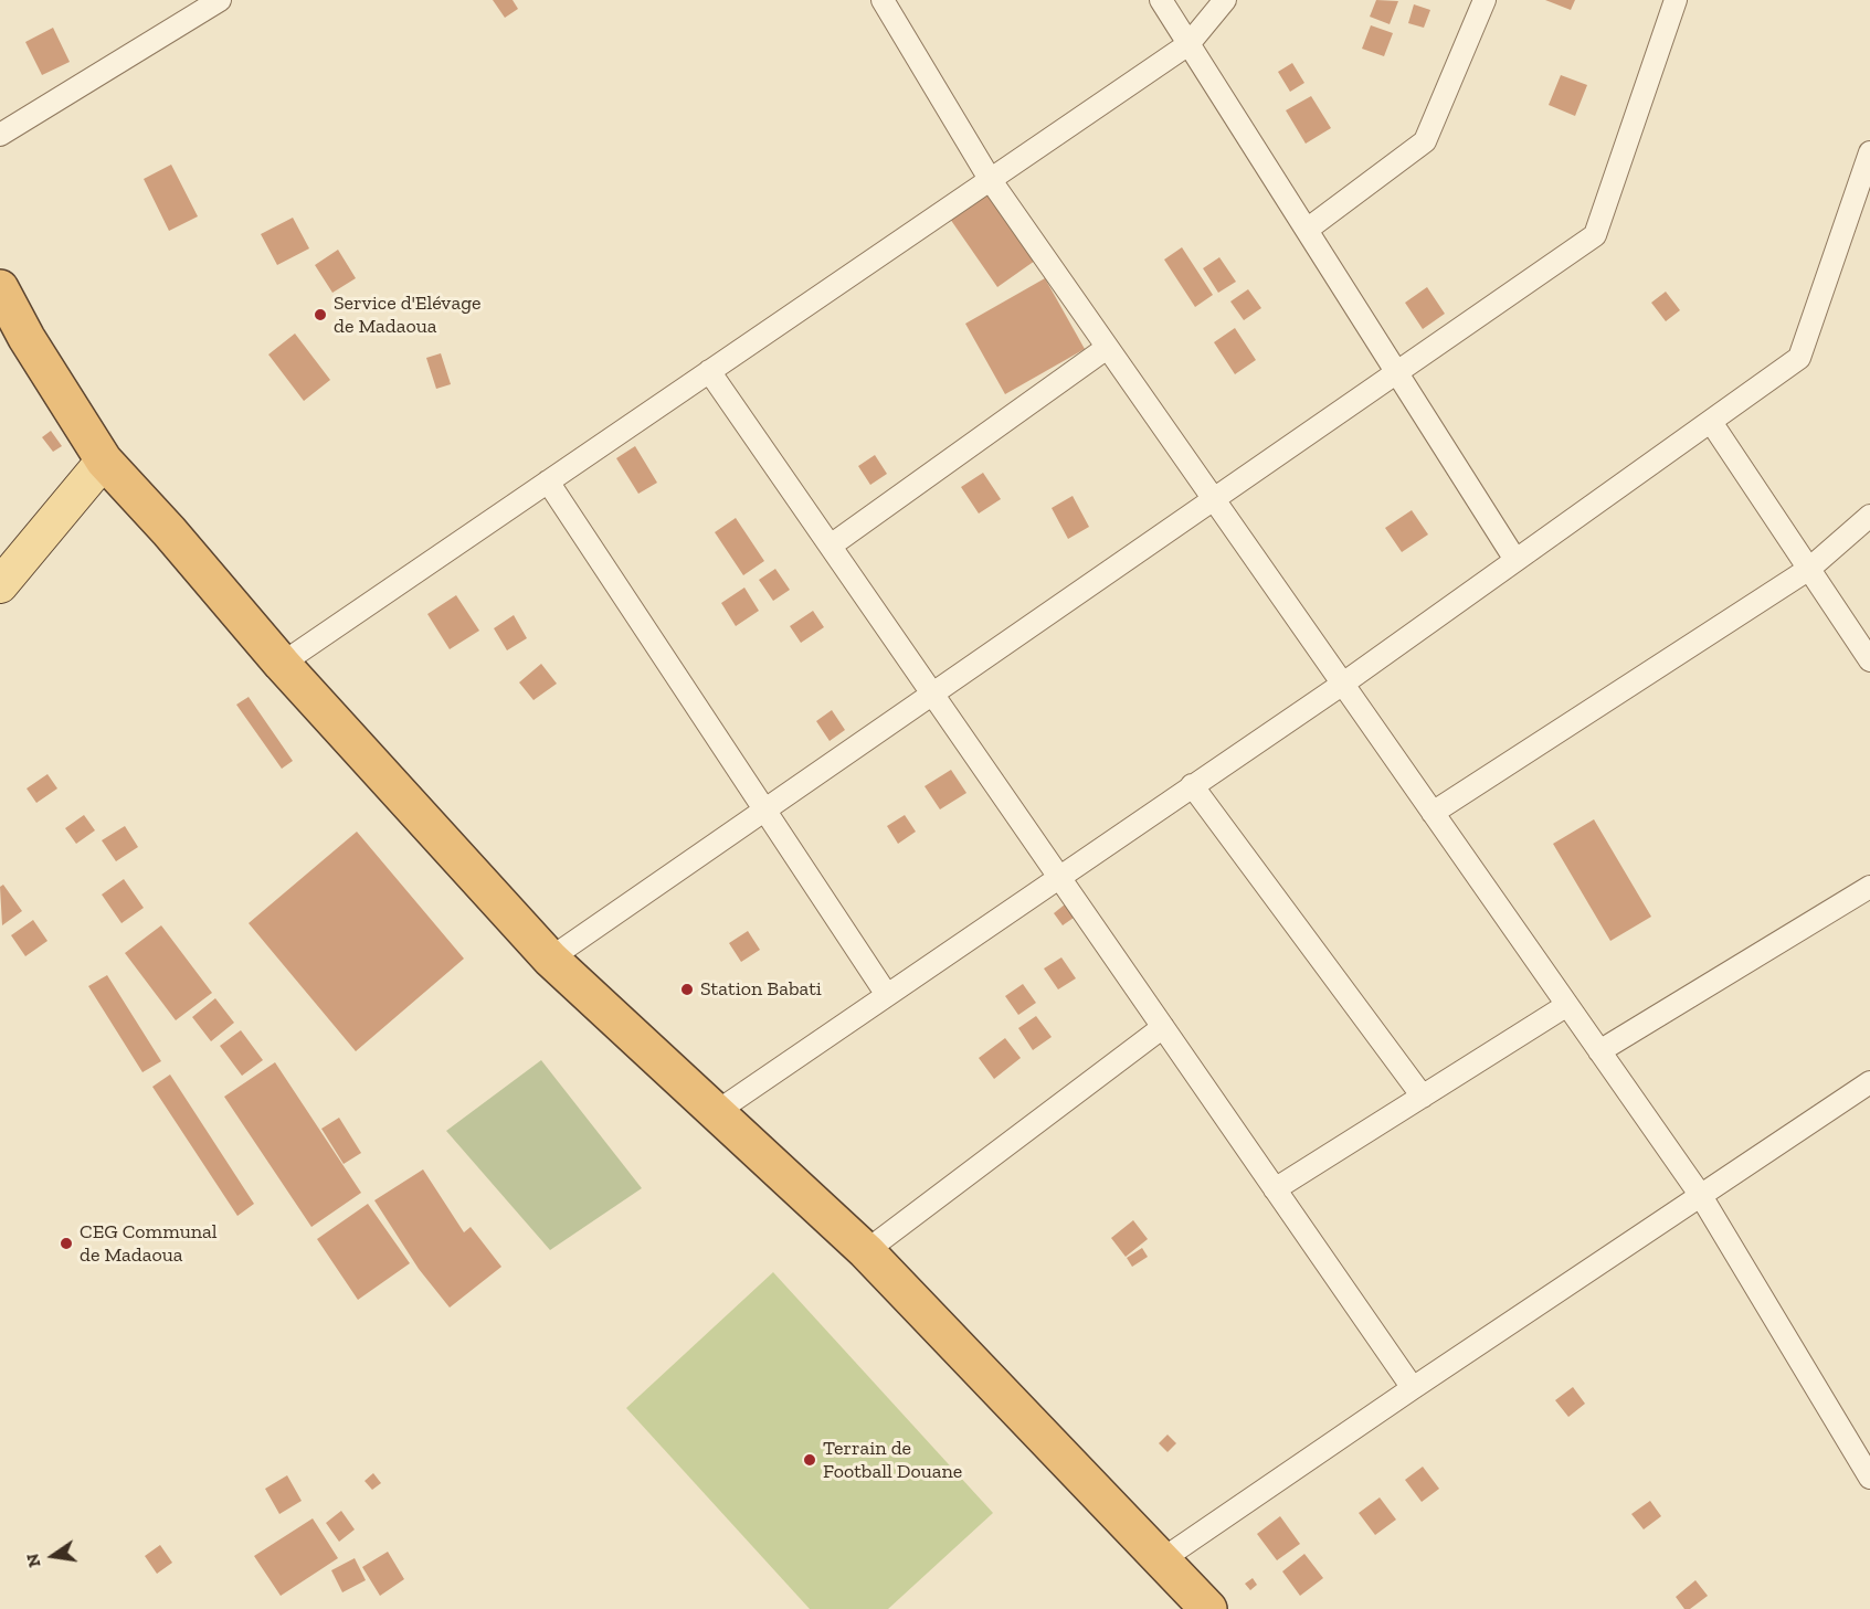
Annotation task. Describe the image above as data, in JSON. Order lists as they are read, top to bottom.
{
  "places": [
    "Service d'Elévage de Madaoua",
    "Station Babati",
    "CEG Communal de Madaoua",
    "Terrain de Football Douane"
  ],
  "north": "left"
}
